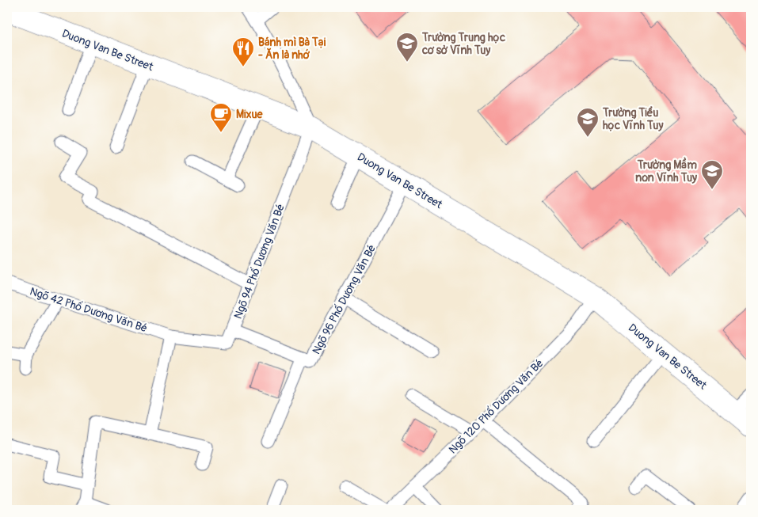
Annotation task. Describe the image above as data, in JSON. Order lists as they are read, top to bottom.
{
  "streets": {
    "street": ["Duong Van Be Street"],
    "lane": [
      "Ngõ 94 Phố Dương Văn Bé",
      "Ngõ 96 Phố Dương Văn Bé",
      "Ngõ 42 Phố Dương Văn Bé",
      "Ngõ 120 Phố Dương Văn Bé"
    ]
  },
  "crossings": [
    ["Duong Van Be Street", "Ngõ 94 Phố Dương Văn Bé"],
    ["Duong Van Be Street", "Ngõ 96 Phố Dương Văn Bé"],
    ["Duong Van Be Street", "Ngõ 120 Phố Dương Văn Bé"],
    ["Ngõ 94 Phố Dương Văn Bé", "Ngõ 96 Phố Dương Văn Bé"],
    ["Ngõ 94 Phố Dương Văn Bé", "Ngõ 42 Phố Dương Văn Bé"]
  ],
  "places": {
    "school or university": ["Trường Trung học cơ sở Vĩnh Tuy", "Trường Tiểu học Vĩnh Tuy", "Trường Mầm non Vĩnh Tuy"],
    "restaurant": ["Bánh mì Bà Tại - Ăn là nhớ"],
    "cafe": ["Mixue"]
  }
}
